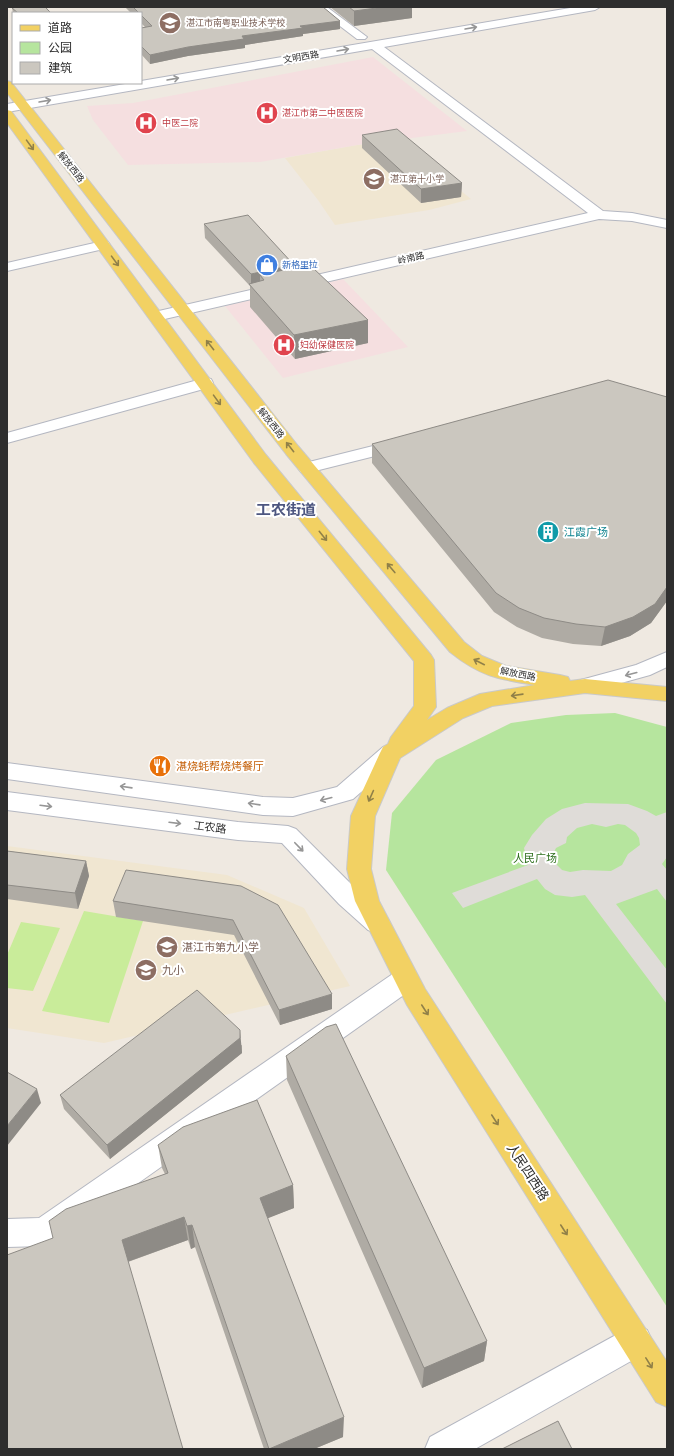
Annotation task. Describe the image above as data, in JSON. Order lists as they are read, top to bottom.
{
  "streets": {
    "main road": ["解放西路", "人民四西路"],
    "street": ["文明西路", "岭南路", "工农路"]
  },
  "crossings": [
    ["文明西路", "解放西路"],
    ["解放西路", "岭南路"],
    ["解放西路", "工农路"],
    ["解放西路", "人民四西路"],
    ["工农路", "人民四西路"]
  ],
  "one_way": ["工农路", "人民四西路"],
  "districts": ["工农街道"],
  "parks": ["人民广场"],
  "places": {
    "school or university": [
      "湛江市南粤职业技术学校",
      "湛江第十小学",
      "湛江市第九小学",
      "九小"
    ],
    "hospital": ["湛江市第二中医医院", "中医二院", "妇幼保健医院"],
    "shop": ["新格里拉"],
    "building": ["江霞广场"],
    "restaurant": ["湛烧蚝帮烧烤餐厅"]
  },
  "legend": ["道路", "公园", "建筑"]
}
